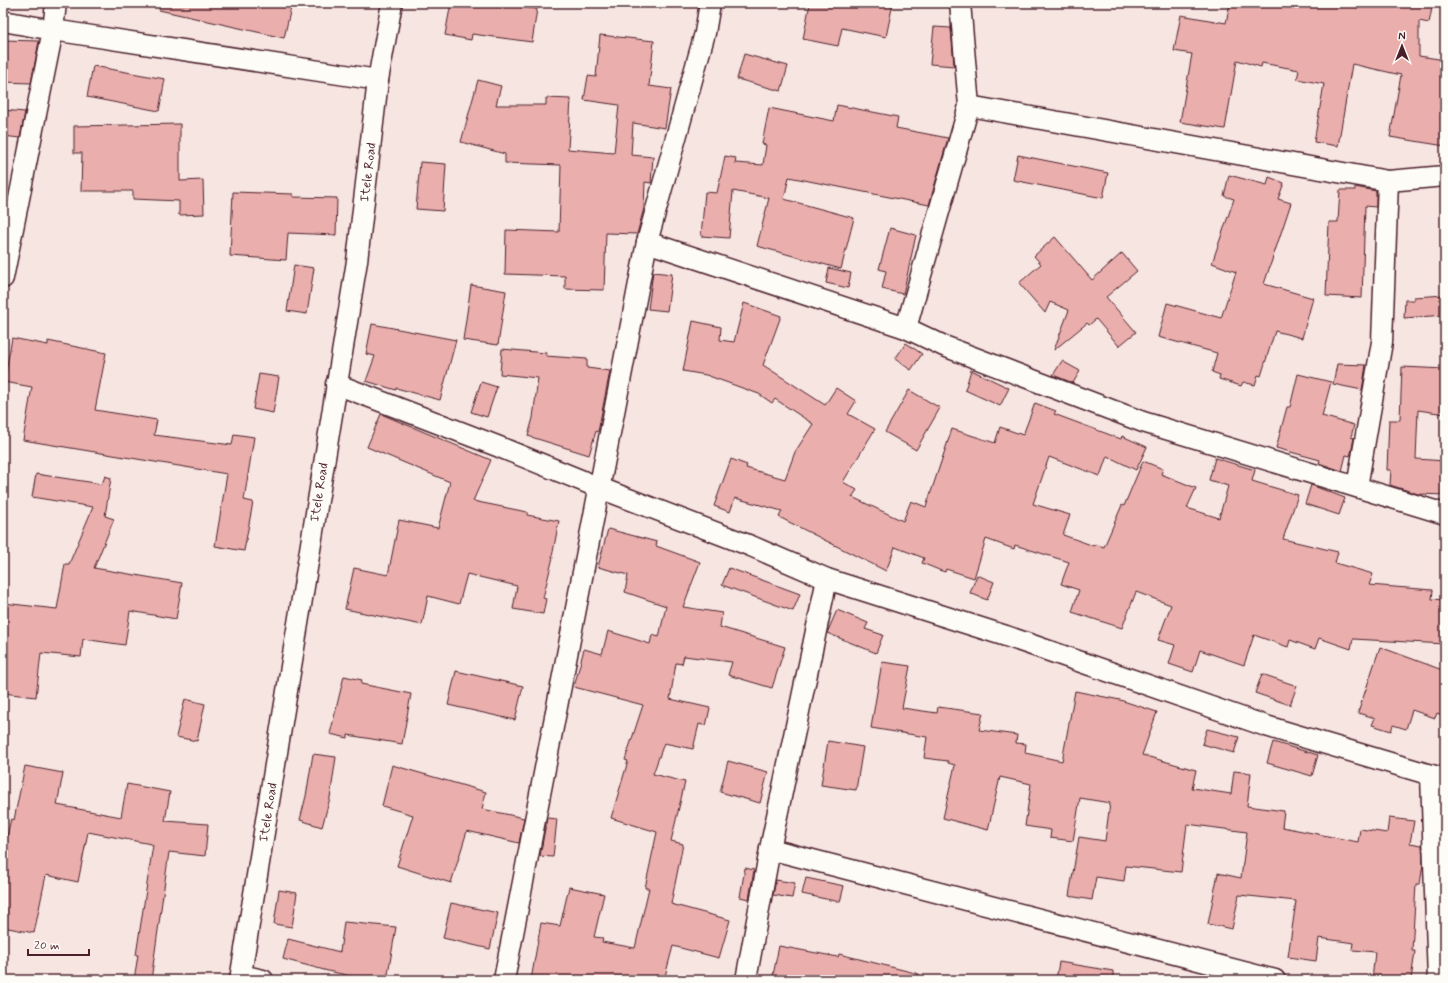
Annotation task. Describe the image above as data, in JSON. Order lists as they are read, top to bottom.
{
  "streets": {
    "street": ["Itele Road"]
  },
  "scale_bar": "20 m",
  "north": "top"
}
